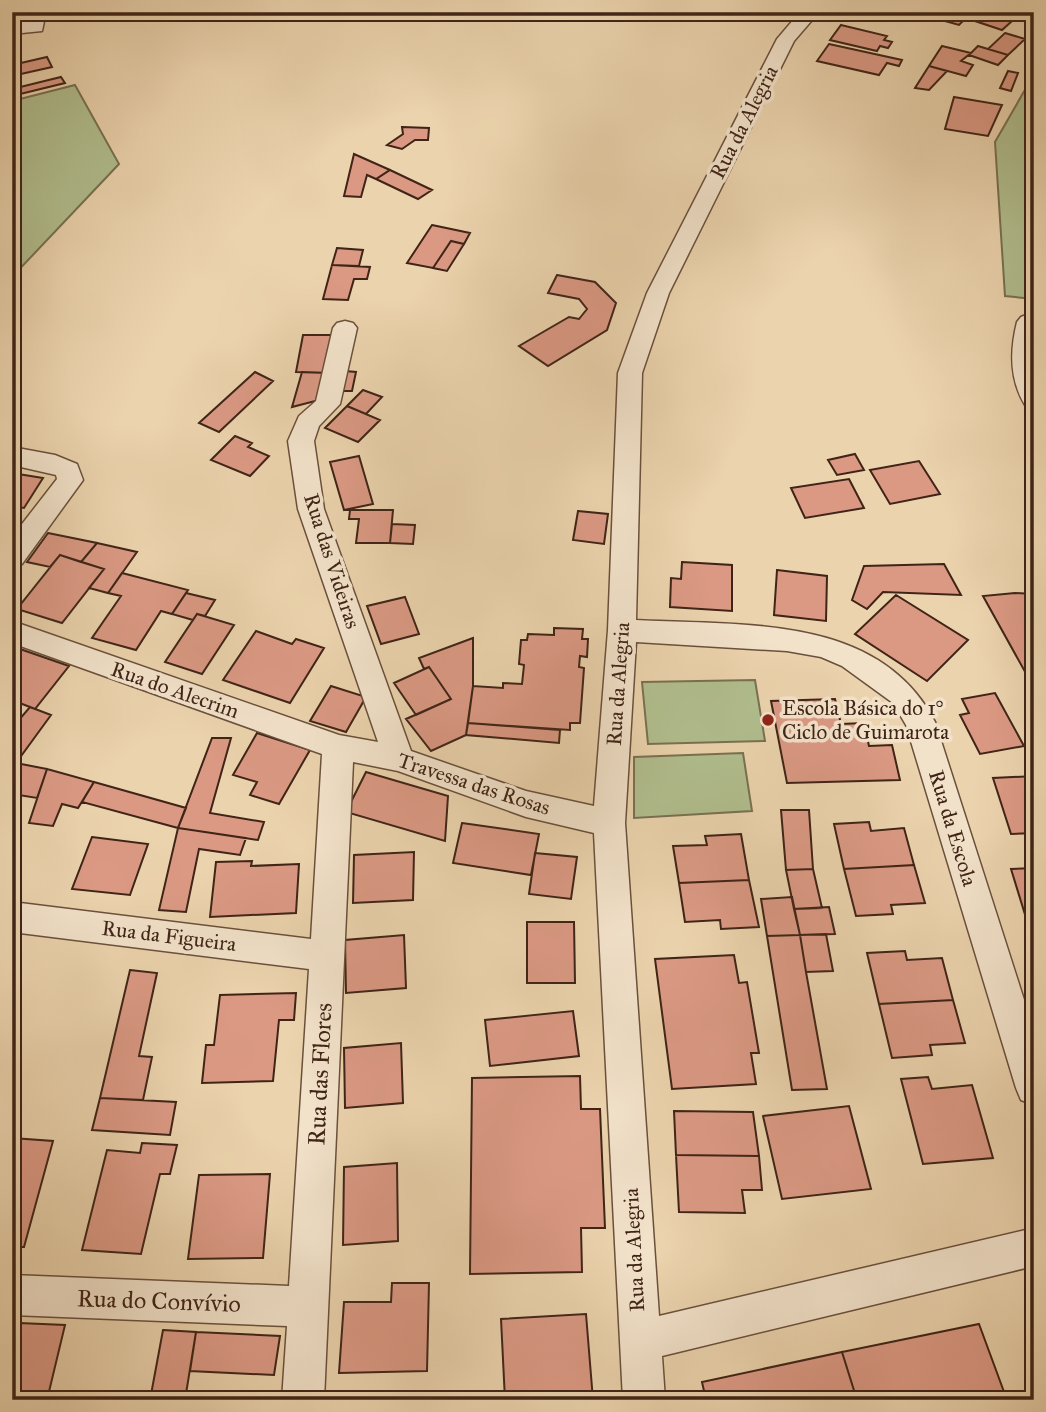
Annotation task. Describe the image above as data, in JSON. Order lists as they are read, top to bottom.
{
  "streets": {
    "street": [
      "Rua da Alegria",
      "Rua das Videiras",
      "Rua do Alecrim",
      "Travessa das Rosas",
      "Rua da Escola",
      "Rua da Figueira",
      "Rua das Flores",
      "Rua do Convívio"
    ]
  },
  "crossings": [
    ["Rua da Alegria", "Travessa das Rosas"],
    ["Rua da Alegria", "Rua da Escola"],
    ["Rua das Videiras", "Travessa das Rosas"],
    ["Rua do Alecrim", "Travessa das Rosas"],
    ["Rua do Alecrim", "Rua das Flores"],
    ["Travessa das Rosas", "Rua das Flores"],
    ["Rua da Figueira", "Rua das Flores"],
    ["Rua das Flores", "Rua do Convívio"]
  ],
  "places": ["Escola Básica do 1° Ciclo de Guimarota"]
}
